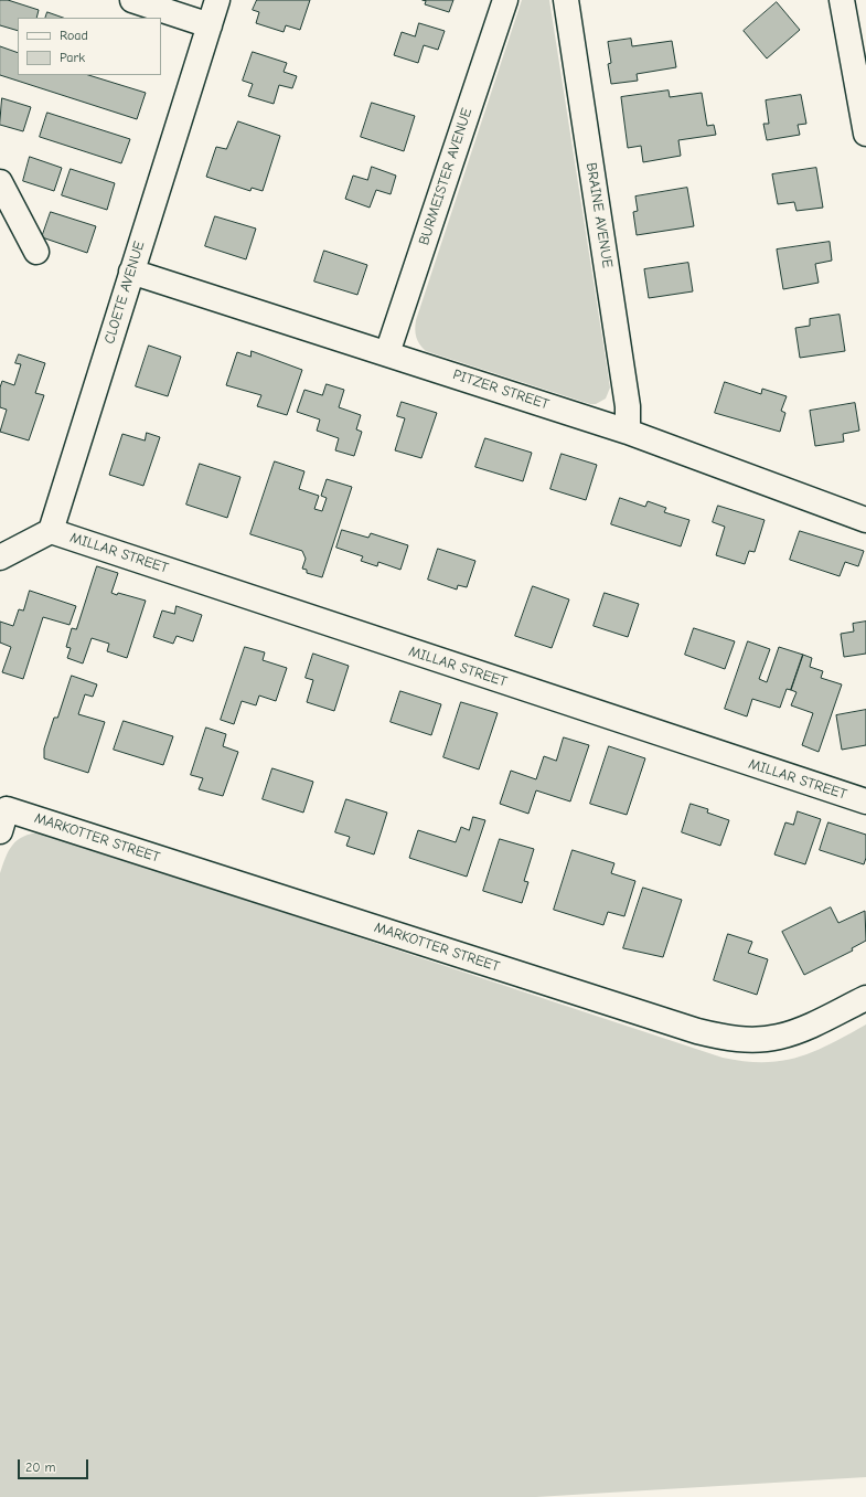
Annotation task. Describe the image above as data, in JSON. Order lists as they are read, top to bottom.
{
  "streets": {
    "street": [
      "BURMEISTER AVENUE",
      "BRAINE AVENUE",
      "CLOETE AVENUE",
      "PITZER STREET",
      "MILLAR STREET",
      "MARKOTTER STREET"
    ]
  },
  "crossings": [
    ["BURMEISTER AVENUE", "PITZER STREET"],
    ["BRAINE AVENUE", "PITZER STREET"],
    ["CLOETE AVENUE", "PITZER STREET"],
    ["CLOETE AVENUE", "MILLAR STREET"]
  ],
  "legend": ["Road", "Park"],
  "scale_bar": "20 m"
}
